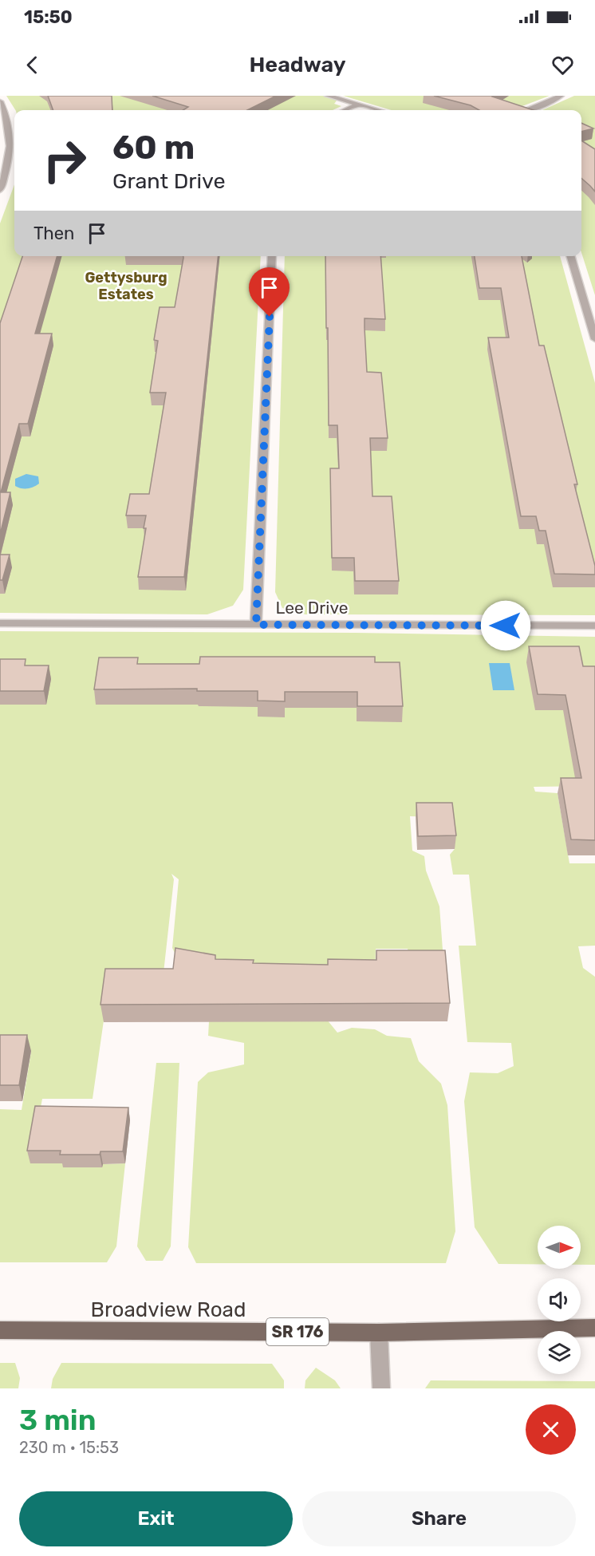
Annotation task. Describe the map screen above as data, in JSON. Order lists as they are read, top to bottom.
{
  "streets": {
    "main road": ["Broadview Road", "SR 176"],
    "street": ["Lee Drive"]
  },
  "districts": ["Gettysburg Estates"],
  "north": "right",
  "page": {
    "status": "15:50",
    "header": "Headway",
    "turn": ["60 m", "Grant Drive"],
    "then": "Then",
    "heading": ["3 min", "230 m · 15:53"],
    "buttons": ["Exit", "Share"]
  }
}
